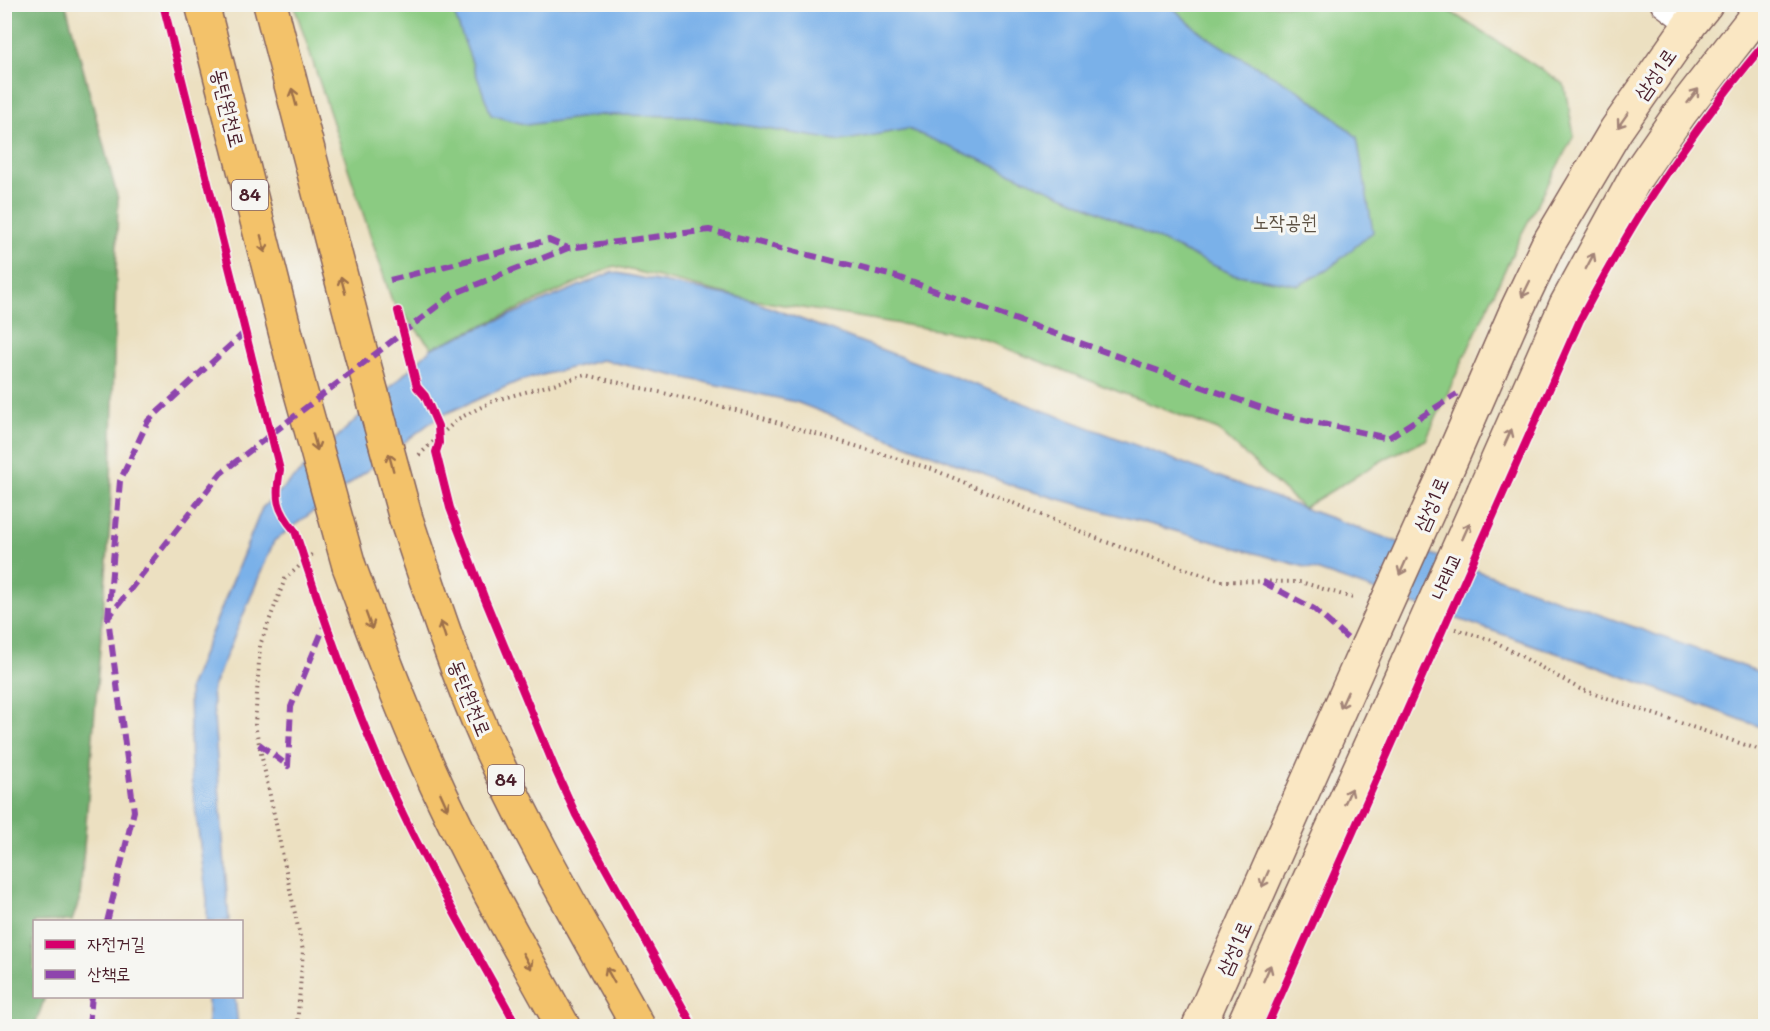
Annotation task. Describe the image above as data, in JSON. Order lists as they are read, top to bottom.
{
  "streets": {
    "main road": ["동탄원천로", "84"],
    "street": ["삼성1로", "나래교"]
  },
  "crossings": [
    ["삼성1로", "나래교"]
  ],
  "one_way": ["나래교"],
  "parks": ["노작공원"],
  "legend": ["자전거길", "산책로"]
}
